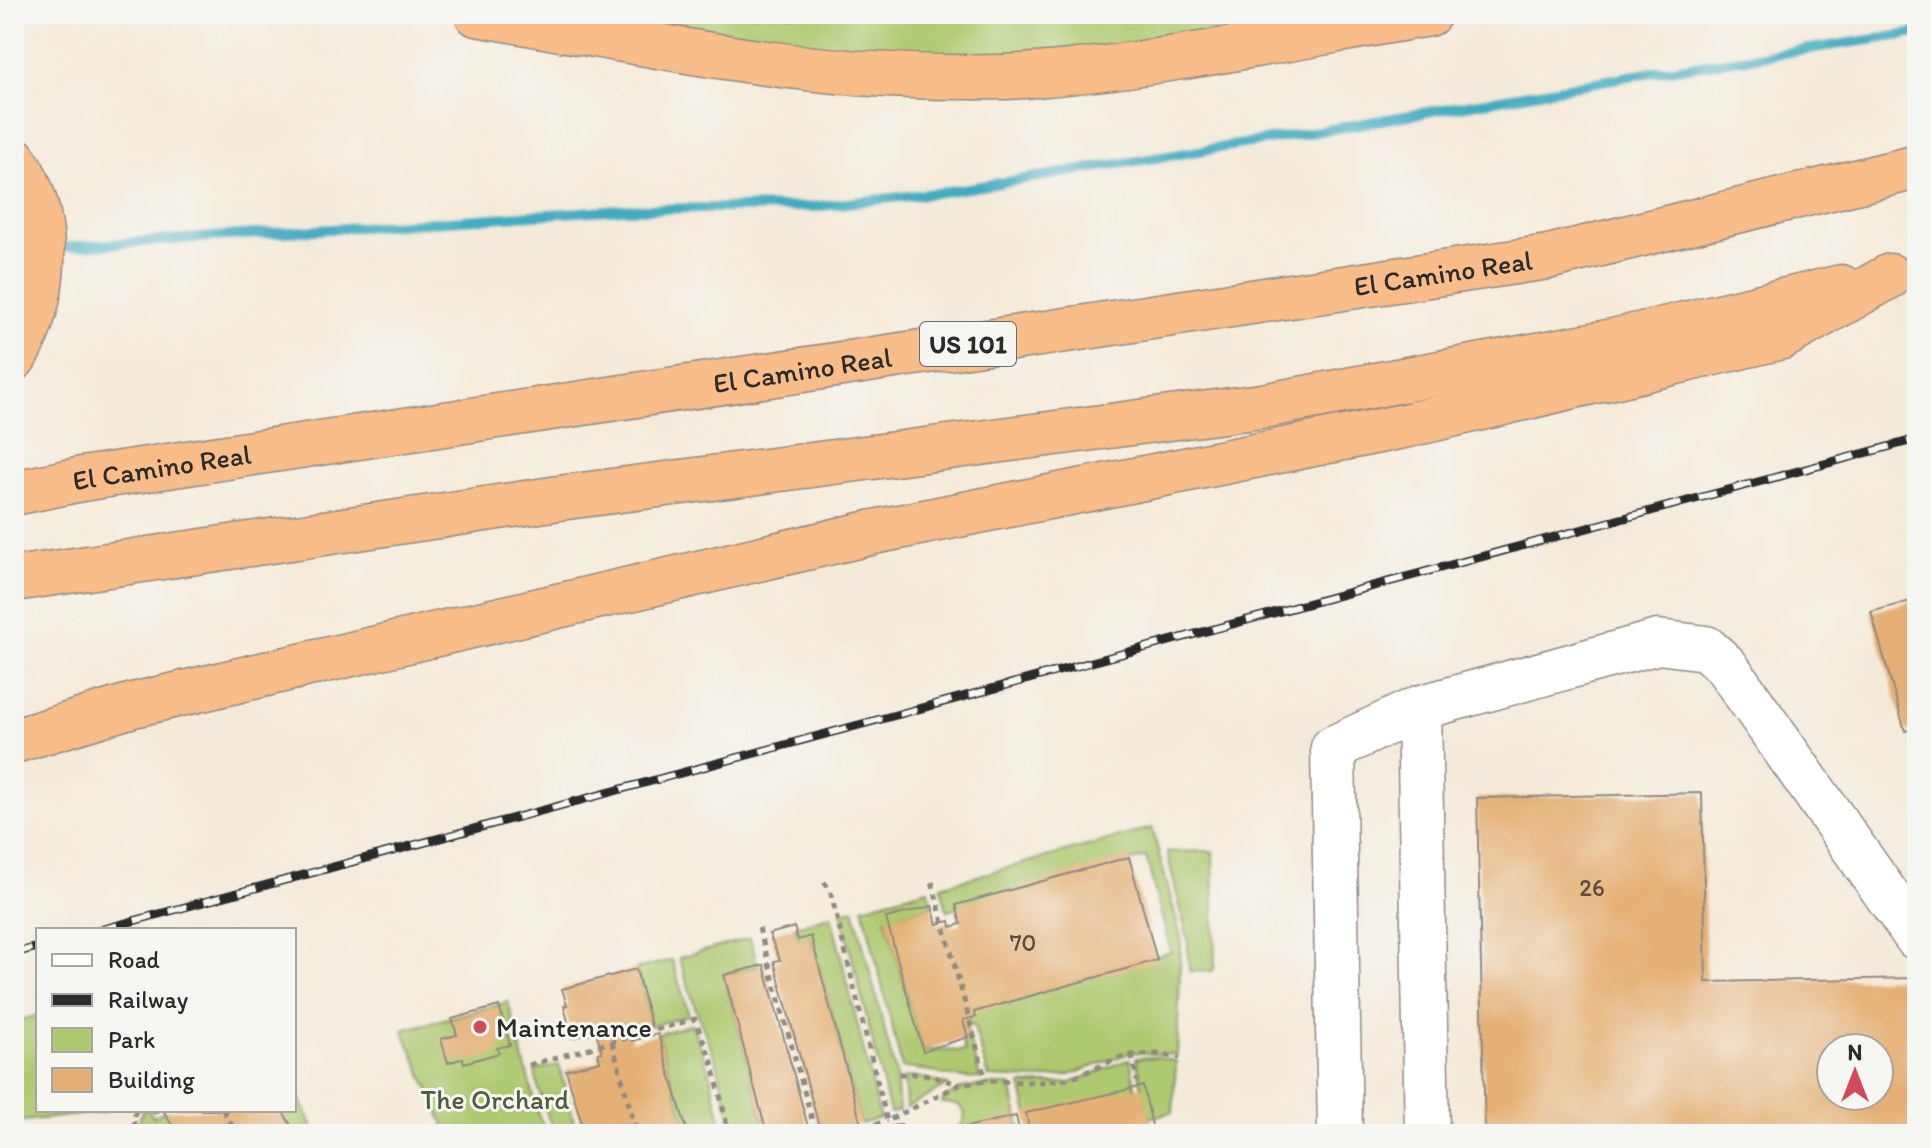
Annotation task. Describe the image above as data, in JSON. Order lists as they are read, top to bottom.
{
  "streets": {
    "highway": ["El Camino Real", "US 101"]
  },
  "parks": ["The Orchard"],
  "places": ["Maintenance"],
  "house_numbers": ["26", "70"],
  "legend": [
    "Road",
    "Railway",
    "Park",
    "Building"
  ],
  "north": "top"
}
